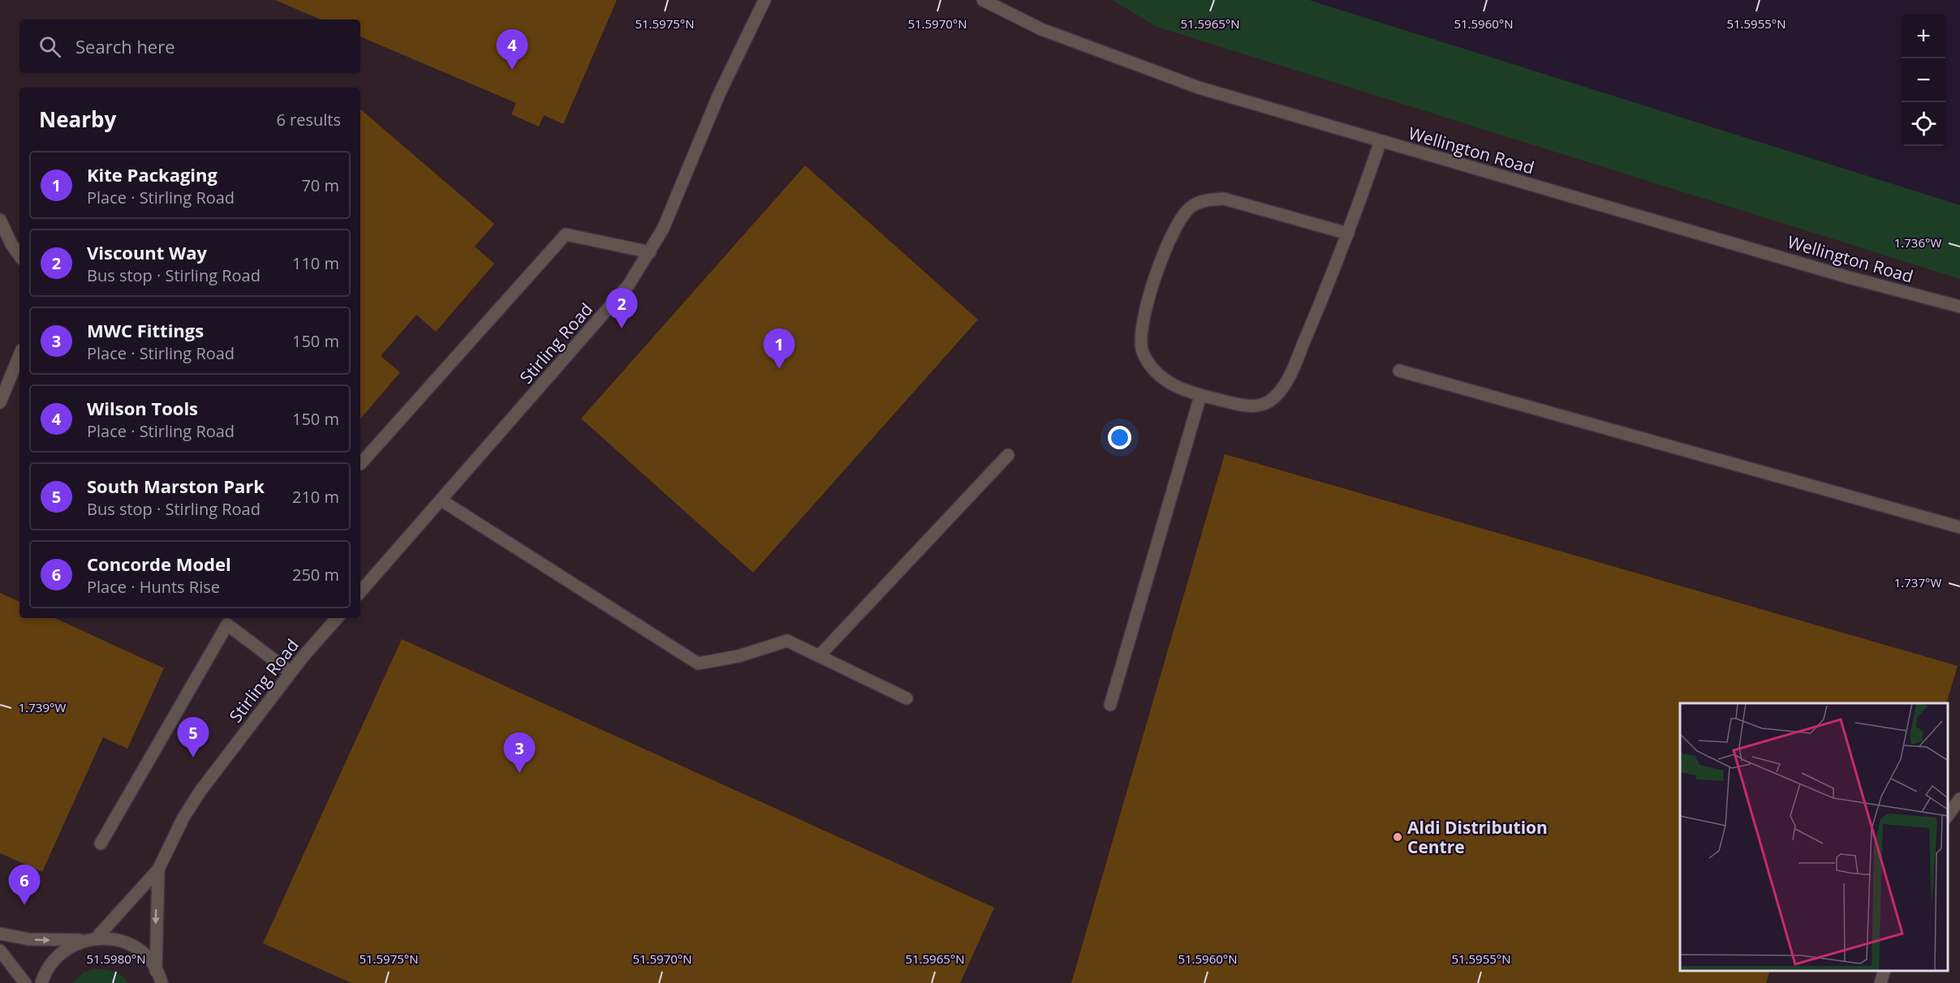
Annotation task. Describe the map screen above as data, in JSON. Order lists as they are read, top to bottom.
{
  "streets": {
    "street": ["Wellington Road", "Stirling Road"]
  },
  "places": ["Aldi Distribution Centre"],
  "page": {
    "map_buttons": ["+", "−"],
    "search": "Search here",
    "pins": [
      "4",
      "2",
      "1",
      "5",
      "3",
      "6"
    ],
    "heading": ["Nearby", "6 results"],
    "list": [
      {
        "mark": "1",
        "name": "Kite Packaging",
        "note": "Place · Stirling Road",
        "value": "70 m"
      },
      {
        "mark": "2",
        "name": "Viscount Way",
        "note": "Bus stop · Stirling Road",
        "value": "110 m"
      },
      {
        "mark": "3",
        "name": "MWC Fittings",
        "note": "Place · Stirling Road",
        "value": "150 m"
      },
      {
        "mark": "4",
        "name": "Wilson Tools",
        "note": "Place · Stirling Road",
        "value": "150 m"
      },
      {
        "mark": "5",
        "name": "South Marston Park",
        "note": "Bus stop · Stirling Road",
        "value": "210 m"
      },
      {
        "mark": "6",
        "name": "Concorde Model",
        "note": "Place · Hunts Rise",
        "value": "250 m"
      }
    ]
  },
  "coordinates": [
    "51.5975°N",
    "51.5970°N",
    "51.5965°N",
    "51.5960°N",
    "51.5955°N",
    "1.736°W",
    "1.737°W",
    "1.739°W",
    "51.5980°N"
  ]
}
